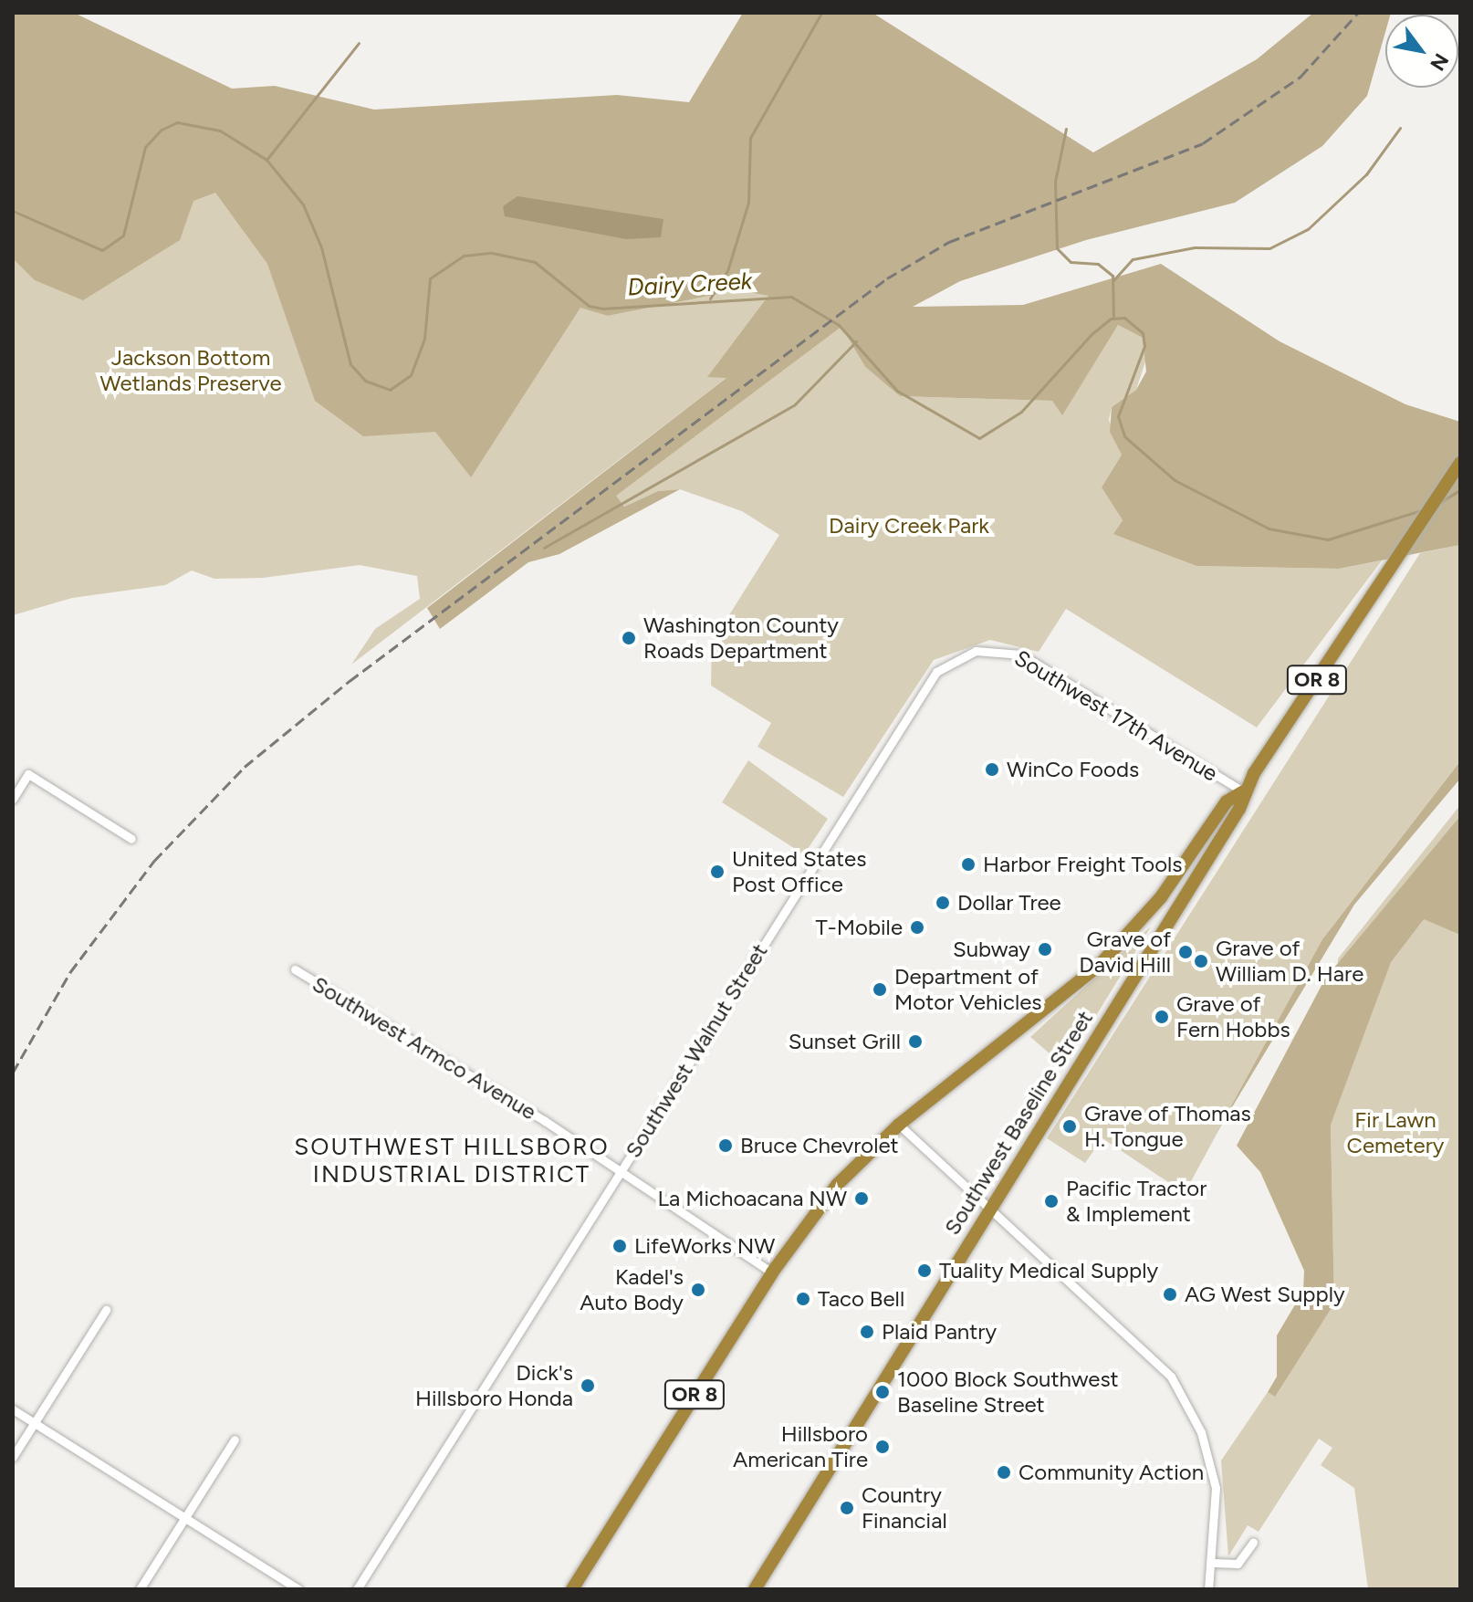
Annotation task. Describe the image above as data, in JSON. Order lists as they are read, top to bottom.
{
  "streets": {
    "highway": ["OR 8", "Southwest Baseline Street"],
    "street": ["Southwest 17th Avenue", "Southwest Armco Avenue", "Southwest Walnut Street"]
  },
  "crossings": [
    ["OR 8", "Southwest 17th Avenue"],
    ["OR 8", "Southwest Armco Avenue"],
    ["OR 8", "Southwest Baseline Street"],
    ["Southwest 17th Avenue", "Southwest Walnut Street"],
    ["Southwest 17th Avenue", "Southwest Baseline Street"],
    ["Southwest Armco Avenue", "Southwest Walnut Street"]
  ],
  "districts": ["SOUTHWEST HILLSBORO INDUSTRIAL DISTRICT"],
  "water": ["Dairy Creek"],
  "parks": ["Jackson Bottom Wetlands Preserve", "Dairy Creek Park", "Fir Lawn Cemetery"],
  "places": [
    "Washington County Roads Department",
    "WinCo Foods",
    "Harbor Freight Tools",
    "United States Post Office",
    "Dollar Tree",
    "T-Mobile",
    "Subway",
    "Grave of David Hill",
    "Grave of William D. Hare",
    "Department of Motor Vehicles",
    "Grave of Fern Hobbs",
    "Sunset Grill",
    "Grave of Thomas H. Tongue",
    "Bruce Chevrolet",
    "La Michoacana NW",
    "Pacific Tractor & Implement",
    "LifeWorks NW",
    "Tuality Medical Supply",
    "Kadel's Auto Body",
    "AG West Supply",
    "Taco Bell",
    "Plaid Pantry",
    "Dick's Hillsboro Honda",
    "1000 Block Southwest Baseline Street",
    "Hillsboro American Tire",
    "Community Action",
    "Country Financial"
  ],
  "north": "bottom right"
}
